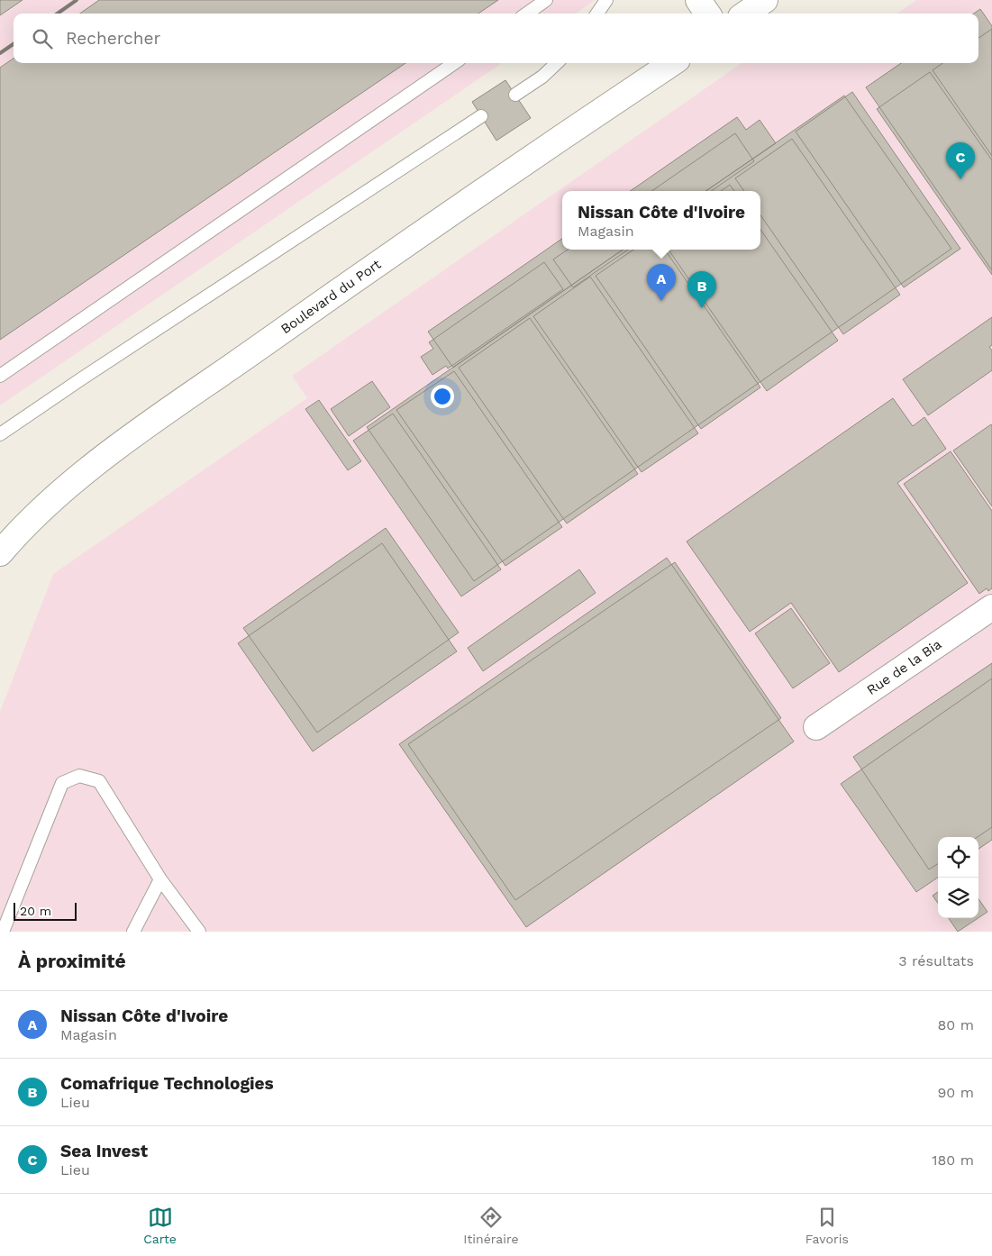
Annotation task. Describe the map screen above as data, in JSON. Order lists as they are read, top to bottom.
{
  "streets": {
    "main road": ["Boulevard du Port", "Rue de la Bia"]
  },
  "scale_bar": "20 m",
  "page": {
    "search": "Rechercher",
    "pins": ["C", "A", "B"],
    "popup": ["Nissan Côte d'Ivoire", "Magasin"],
    "scale": "20 m",
    "heading": ["À proximité", "3 résultats"],
    "list": [
      {
        "mark": "A",
        "name": "Nissan Côte d'Ivoire",
        "note": "Magasin",
        "value": "80 m"
      },
      {
        "mark": "B",
        "name": "Comafrique Technologies",
        "note": "Lieu",
        "value": "90 m"
      },
      {
        "mark": "C",
        "name": "Sea Invest",
        "note": "Lieu",
        "value": "180 m"
      }
    ],
    "nav": ["Carte", "Itinéraire", "Favoris"]
  }
}
